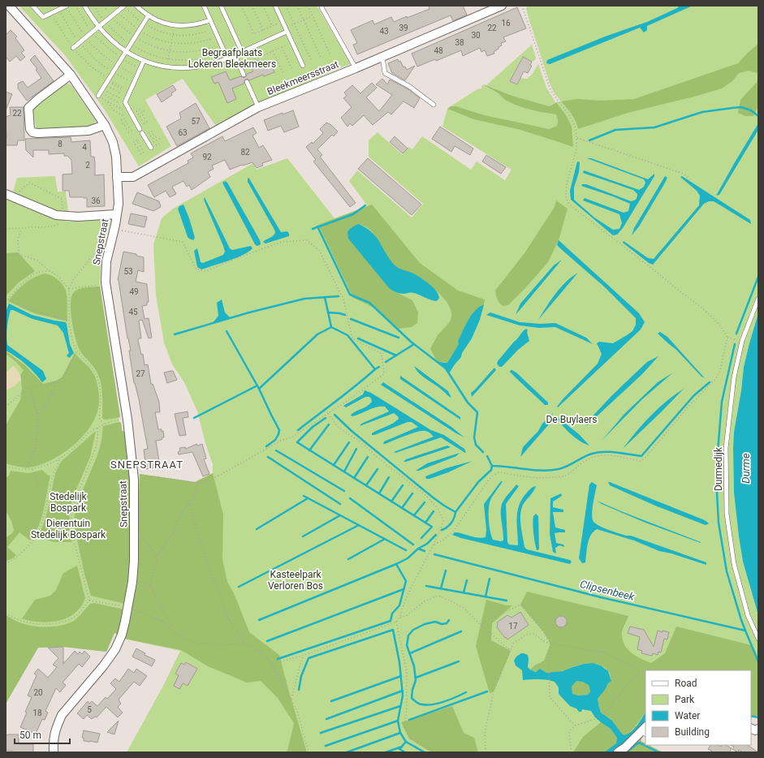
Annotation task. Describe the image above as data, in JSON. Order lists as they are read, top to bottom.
{
  "streets": {
    "street": ["Bleekmeersstraat", "Snepstraat"],
    "lane": ["Durmedijk"]
  },
  "crossings": [
    ["Bleekmeersstraat", "Snepstraat"]
  ],
  "districts": ["SNEPSTRAAT"],
  "water": ["Durme", "Clipsenbeek"],
  "parks": [
    "Begraafplaats Lokeren Bleekmeers",
    "De Buylaers",
    "Stedelijk Bospark",
    "Dierentuin Stedelijk Bospark",
    "Kasteelpark Verloren Bos"
  ],
  "house_numbers": [
    "16",
    "39",
    "22",
    "43",
    "30",
    "38",
    "48",
    "22",
    "57",
    "63",
    "8",
    "4",
    "82",
    "92",
    "2",
    "36",
    "53",
    "49",
    "45",
    "27",
    "17",
    "20",
    "5",
    "18"
  ],
  "legend": [
    "Road",
    "Park",
    "Water",
    "Building"
  ],
  "scale_bar": "50 m"
}
